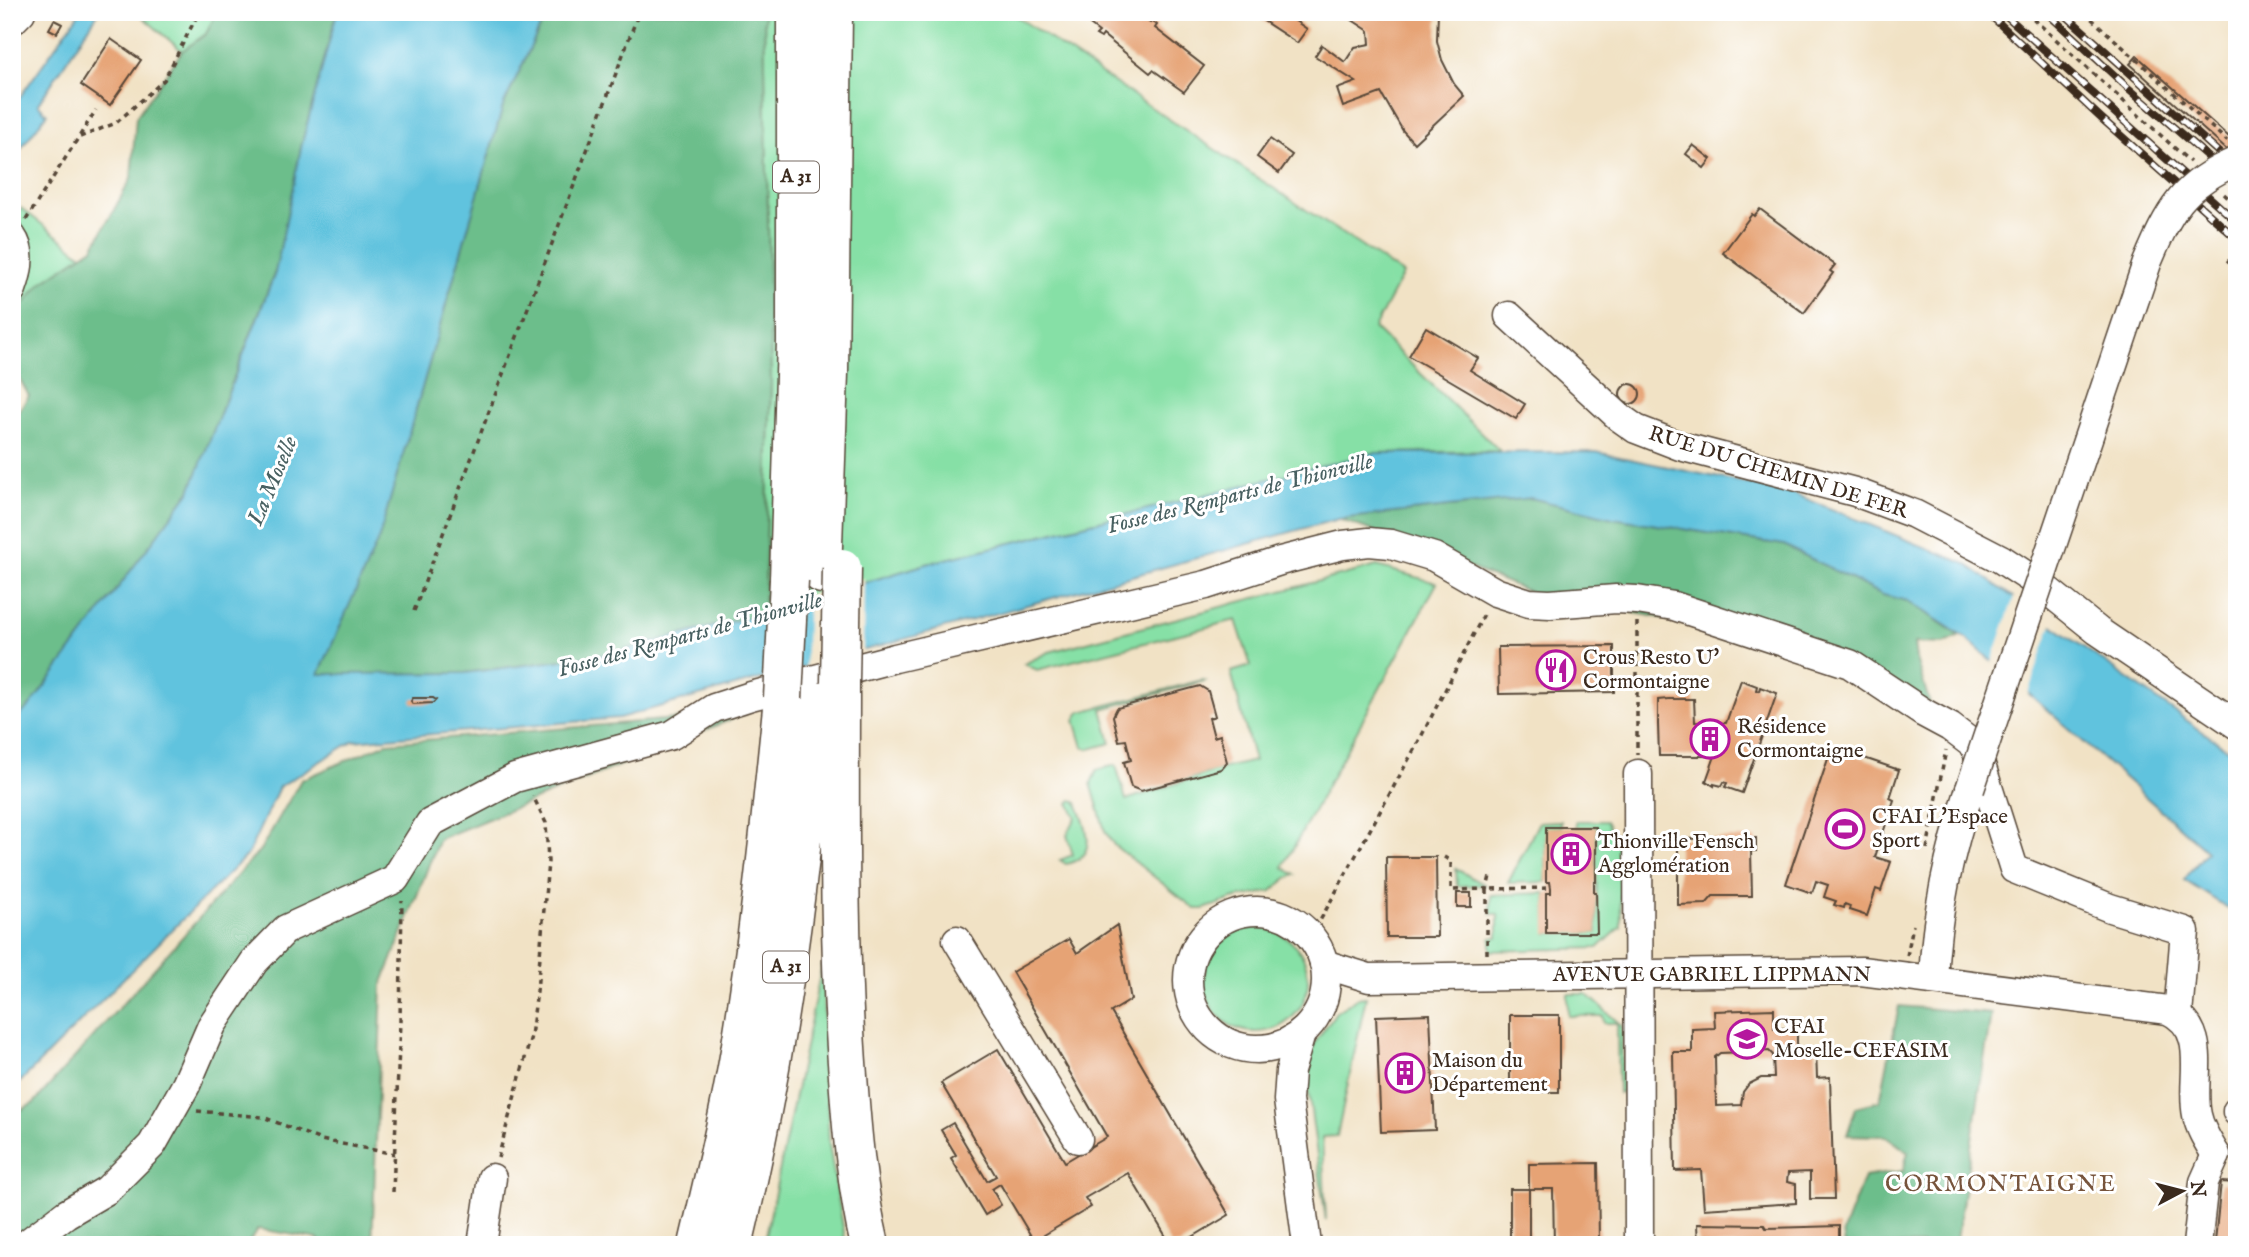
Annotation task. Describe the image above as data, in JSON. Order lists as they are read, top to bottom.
{
  "streets": {
    "highway": ["A 31"],
    "street": ["RUE DU CHEMIN DE FER", "AVENUE GABRIEL LIPPMANN"]
  },
  "districts": ["CORMONTAIGNE"],
  "water": ["La Moselle", "Fosse des Remparts de Thionville"],
  "places": {
    "restaurant": ["Crous Resto U' Cormontaigne"],
    "building": ["Résidence Cormontaigne", "Thionville Fensch Agglomération", "Maison du Département"],
    "sports": ["CFAI L'Espace Sport"],
    "school or university": ["CFAI Moselle-CEFASIM"]
  },
  "north": "right"
}
